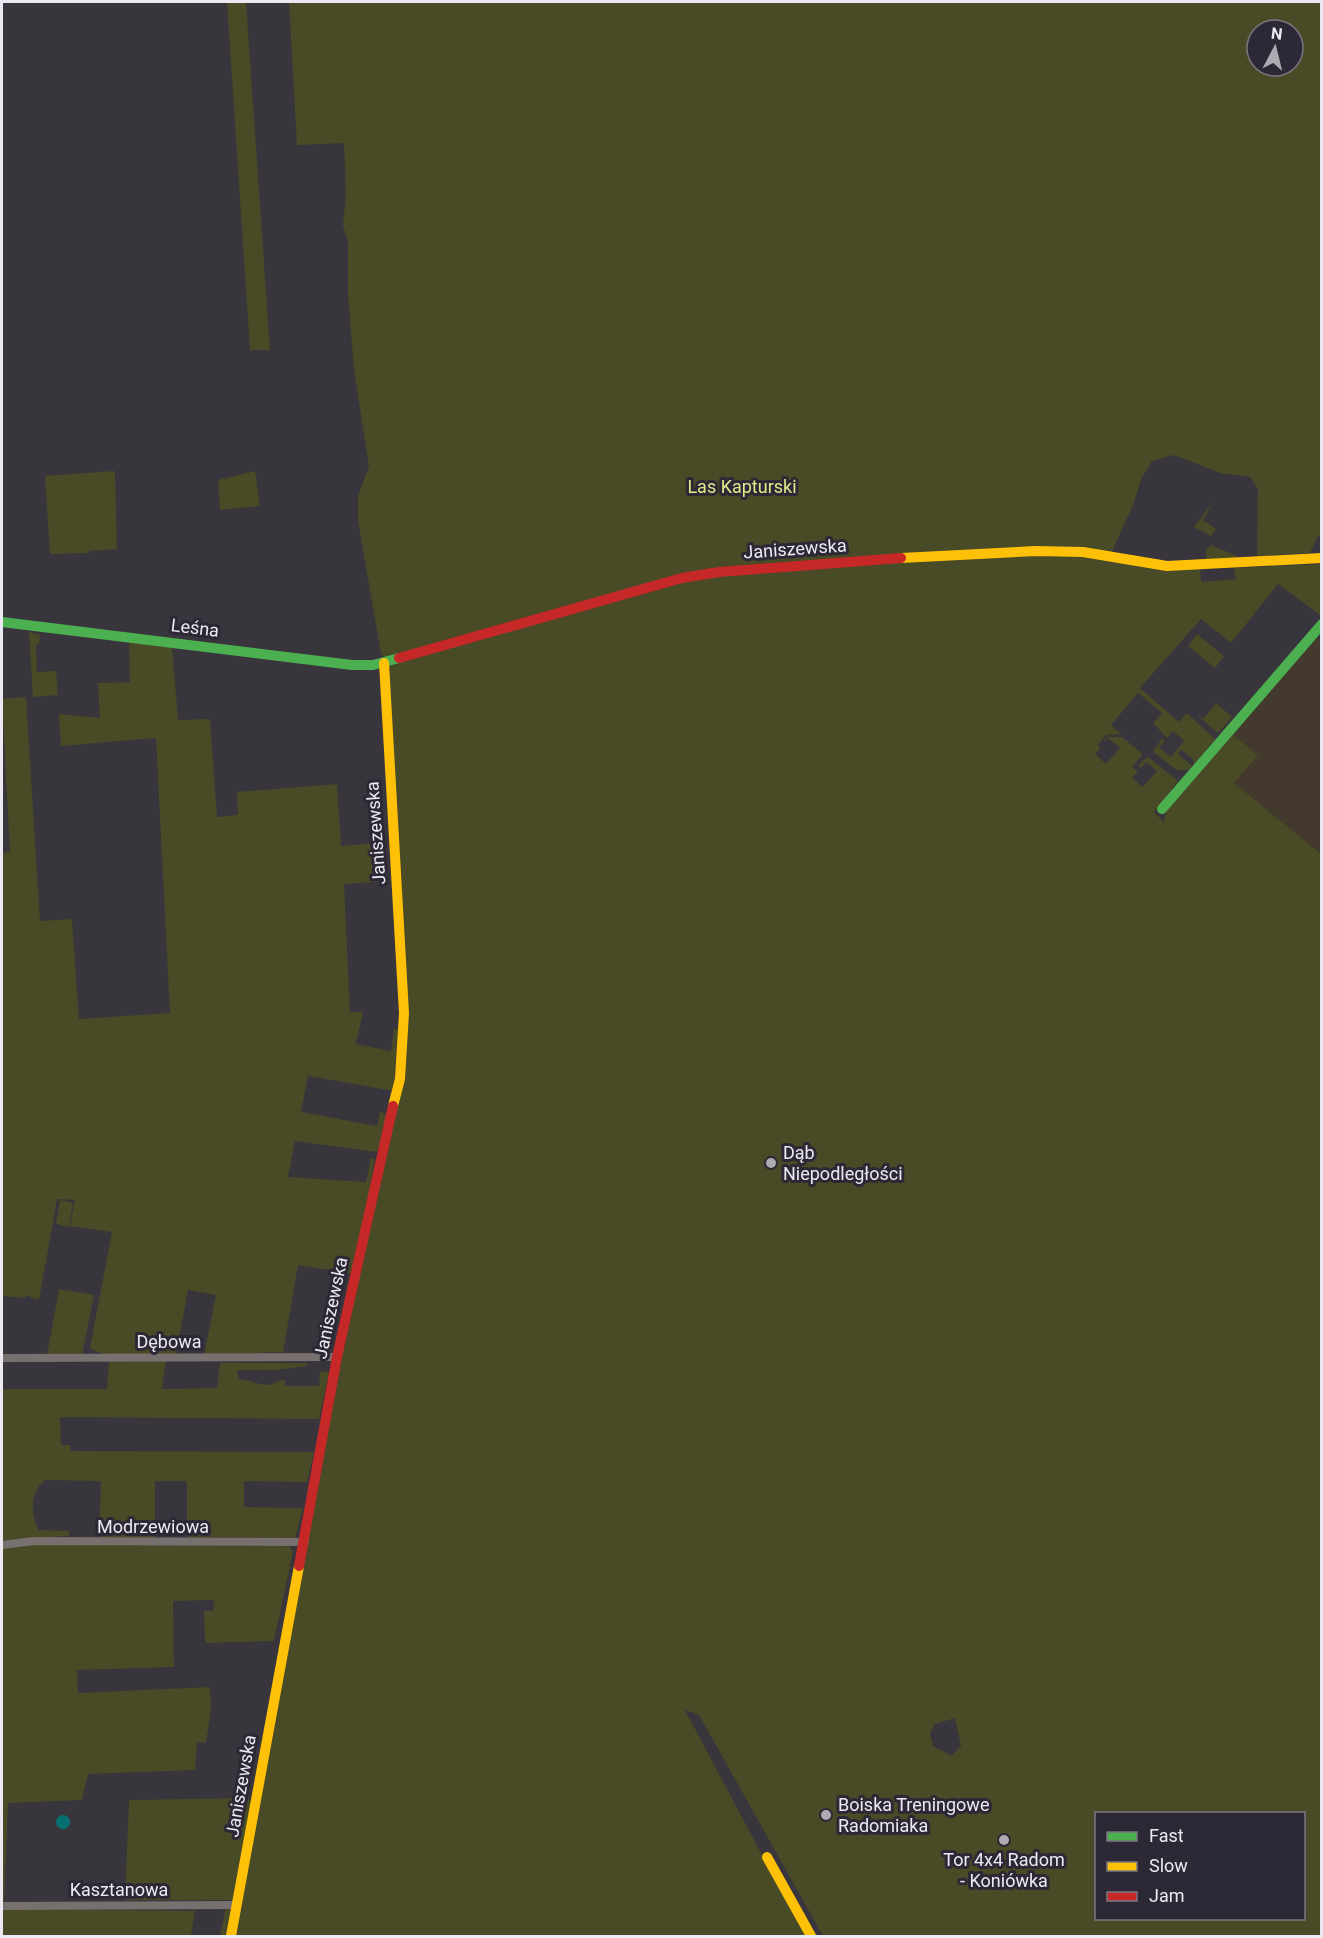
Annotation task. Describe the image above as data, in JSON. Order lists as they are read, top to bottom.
{
  "streets": {
    "street": [
      "Janiszewska",
      "Leśna",
      "Dębowa",
      "Modrzewiowa",
      "Kasztanowa"
    ]
  },
  "crossings": [
    ["Janiszewska", "Leśna"],
    ["Janiszewska", "Dębowa"],
    ["Janiszewska", "Modrzewiowa"],
    ["Janiszewska", "Kasztanowa"]
  ],
  "parks": ["Las Kapturski"],
  "places": ["Dąb Niepodległości", "Boiska Treningowe Radomiaka", "Tor 4x4 Radom - Koniówka"],
  "legend": ["Fast", "Slow", "Jam"],
  "north": "top"
}
